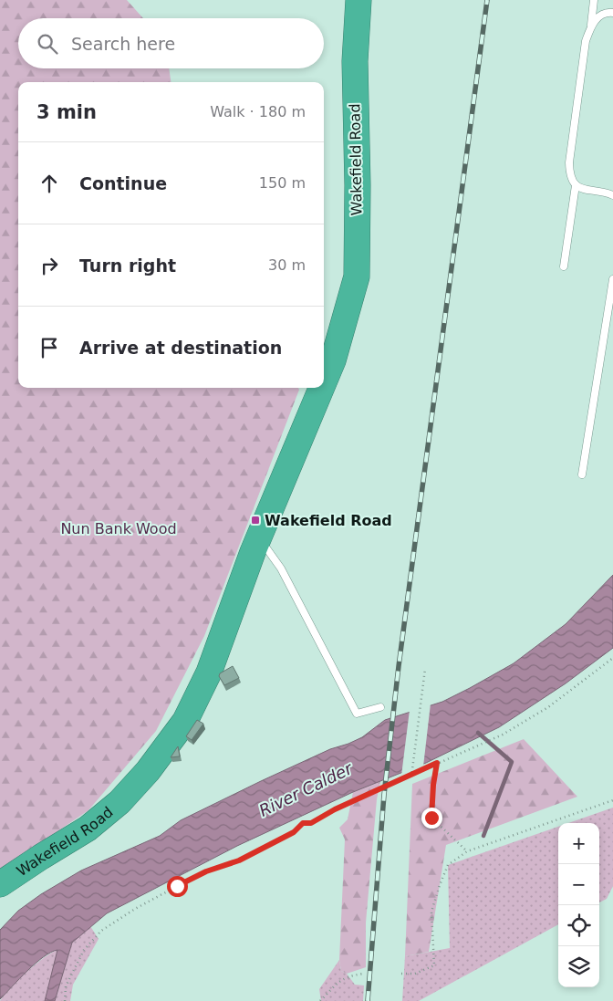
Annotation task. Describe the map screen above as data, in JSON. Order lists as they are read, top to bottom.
{
  "streets": {
    "highway": ["Wakefield Road"]
  },
  "water": ["River Calder"],
  "parks": ["Nun Bank Wood"],
  "places": {
    "transit": ["Wakefield Road"]
  },
  "page": {
    "search": "Search here",
    "heading": ["3 min", "Walk · 180 m"],
    "list": [
      ["Continue", "150 m"],
      ["Turn right", "30 m"],
      "Arrive at destination"
    ],
    "map_buttons": ["+", "−"]
  }
}
